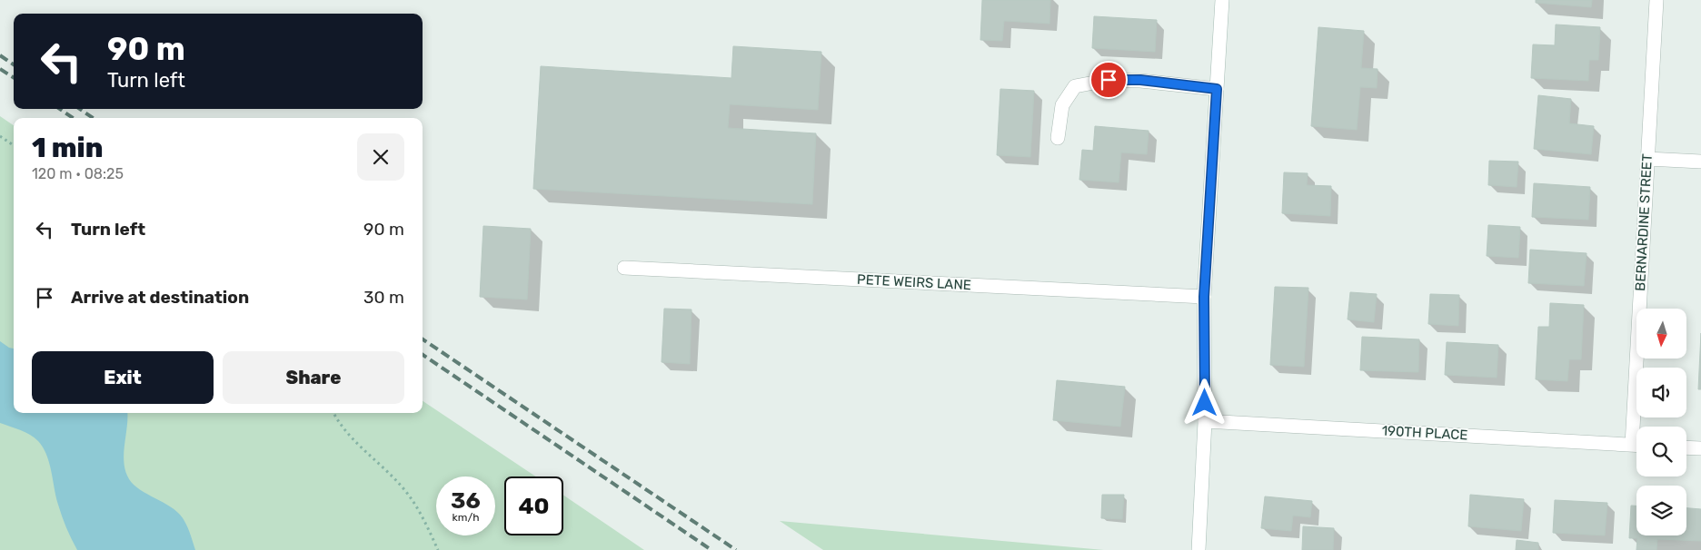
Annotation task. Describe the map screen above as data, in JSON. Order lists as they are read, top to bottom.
{
  "streets": {
    "street": ["BERNARDINE STREET", "PETE WEIRS LANE", "190TH PLACE"]
  },
  "north": "bottom",
  "page": {
    "turn": ["90 m", "Turn left"],
    "heading": ["1 min", "120 m · 08:25"],
    "list": [
      {
        "name": "Turn left",
        "value": "90 m"
      },
      {
        "name": "Arrive at destination",
        "value": "30 m"
      }
    ],
    "buttons": ["Exit", "Share"],
    "speed": "36 km/h",
    "limit": "40"
  }
}
